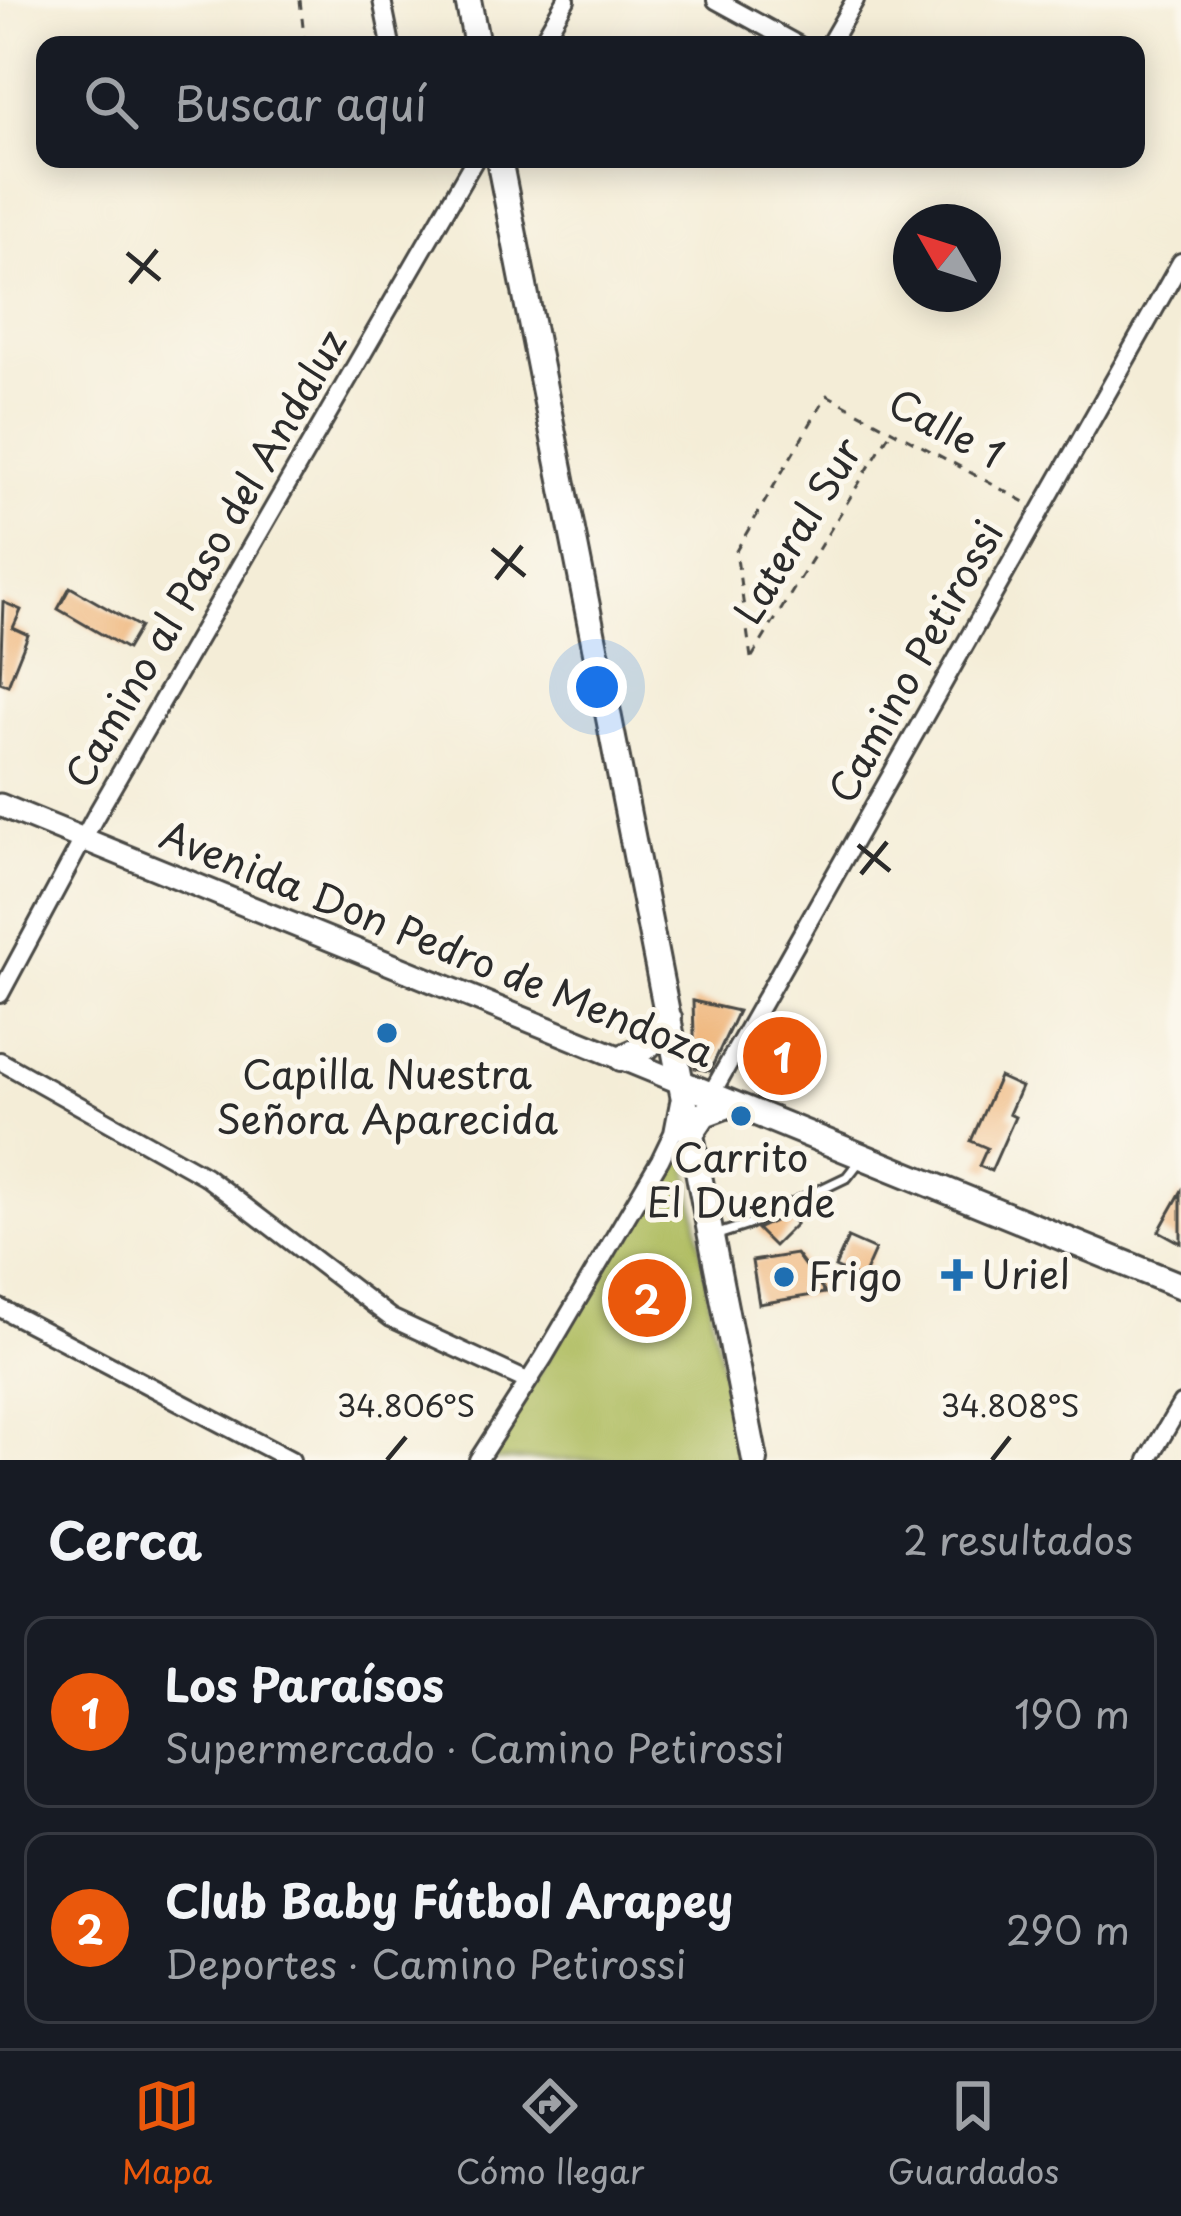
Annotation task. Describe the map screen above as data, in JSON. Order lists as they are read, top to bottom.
{
  "streets": {
    "main road": ["Avenida Don Pedro de Mendoza"],
    "street": ["Camino al Paso del Andaluz", "Camino Petirossi"],
    "path": ["Calle 1", "Lateral Sur"]
  },
  "crossings": [
    ["Calle 1", "Lateral Sur"],
    ["Calle 1", "Camino Petirossi"],
    ["Camino al Paso del Andaluz", "Avenida Don Pedro de Mendoza"],
    ["Camino Petirossi", "Avenida Don Pedro de Mendoza"]
  ],
  "places": {
    "other": ["Capilla Nuestra Señora Aparecida", "Carrito El Duende", "Frigo"],
    "health": ["Uriel"]
  },
  "north": "top left",
  "page": {
    "search": "Buscar aquí",
    "pins": ["1", "2"],
    "heading": ["Cerca", "2 resultados"],
    "list": [
      {
        "mark": "1",
        "name": "Los Paraísos",
        "note": "Supermercado · Camino Petirossi",
        "value": "190 m"
      },
      {
        "mark": "2",
        "name": "Club Baby Fútbol Arapey",
        "note": "Deportes · Camino Petirossi",
        "value": "290 m"
      }
    ],
    "nav": ["Mapa", "Cómo llegar", "Guardados"]
  },
  "coordinates": ["34.806°S", "34.808°S"]
}
